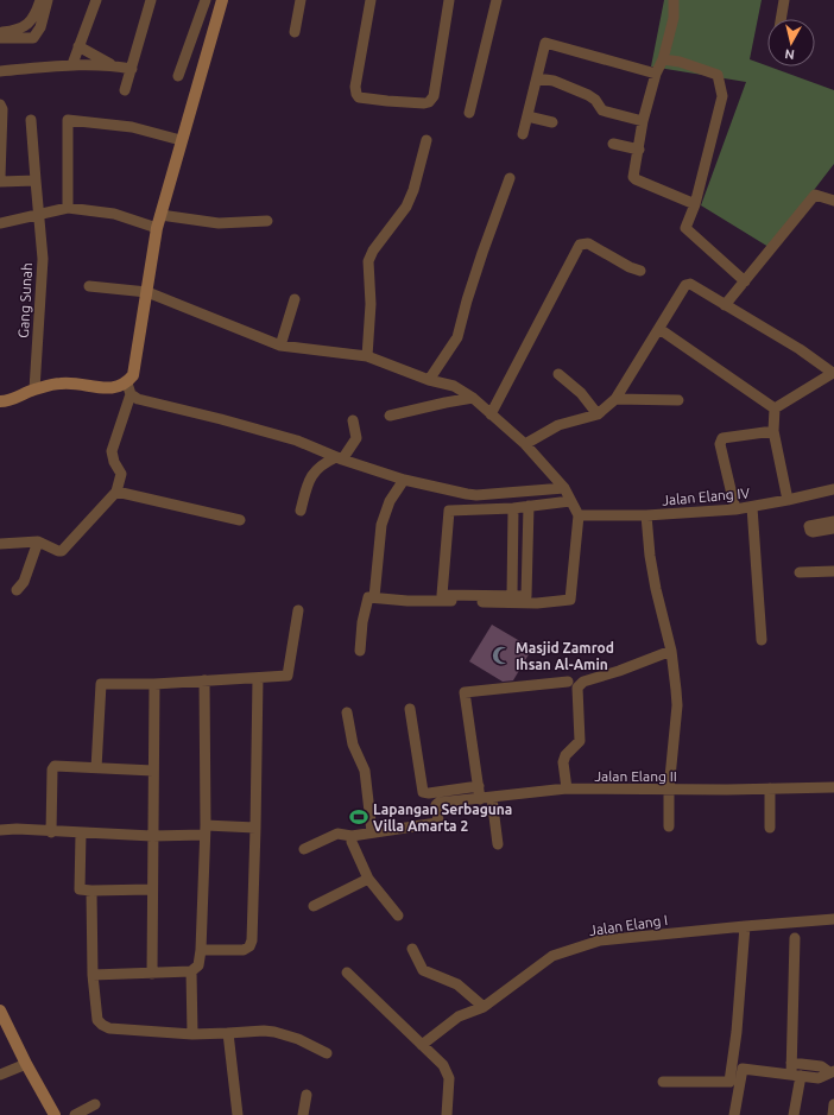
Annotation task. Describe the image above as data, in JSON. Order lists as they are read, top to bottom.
{
  "streets": {
    "street": [
      "Gang Sunah",
      "Jalan Elang IV",
      "Jalan Elang II",
      "Jalan Elang I"
    ]
  },
  "places": {
    "mosque": ["Masjid Zamrod Ihsan Al-Amin"],
    "sports": ["Lapangan Serbaguna Villa Amarta 2"]
  },
  "north": "bottom"
}
